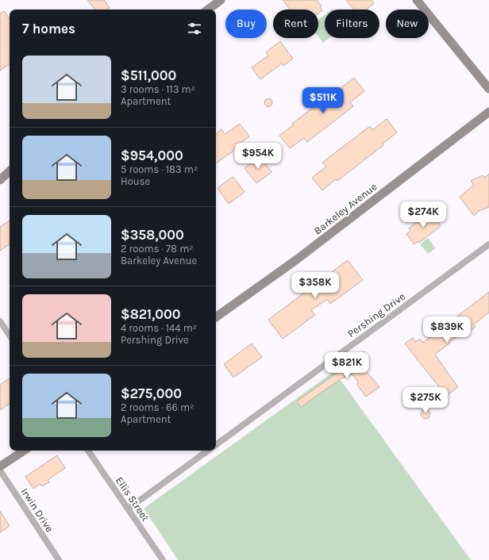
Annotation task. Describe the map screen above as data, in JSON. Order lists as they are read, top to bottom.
{
  "streets": {
    "main road": ["Barkeley Avenue"],
    "street": ["Pershing Drive", "Ellis Street", "Irwin Drive"]
  },
  "page": {
    "chip": [
      "Buy",
      "Rent",
      "Filters",
      "New"
    ],
    "heading": "7 homes",
    "list": [
      {
        "name": "$511,000",
        "note": "3 rooms · 113 m² · Apartment"
      },
      {
        "name": "$954,000",
        "note": "5 rooms · 183 m² · House"
      },
      {
        "name": "$358,000",
        "note": "2 rooms · 78 m² · Barkeley Avenue"
      },
      {
        "name": "$821,000",
        "note": "4 rooms · 144 m² · Pershing Drive"
      },
      {
        "name": "$275,000",
        "note": "2 rooms · 66 m² · Apartment"
      }
    ],
    "price": [
      "$511K",
      "$954K",
      "$274K",
      "$358K",
      "$839K",
      "$821K",
      "$275K"
    ]
  }
}
